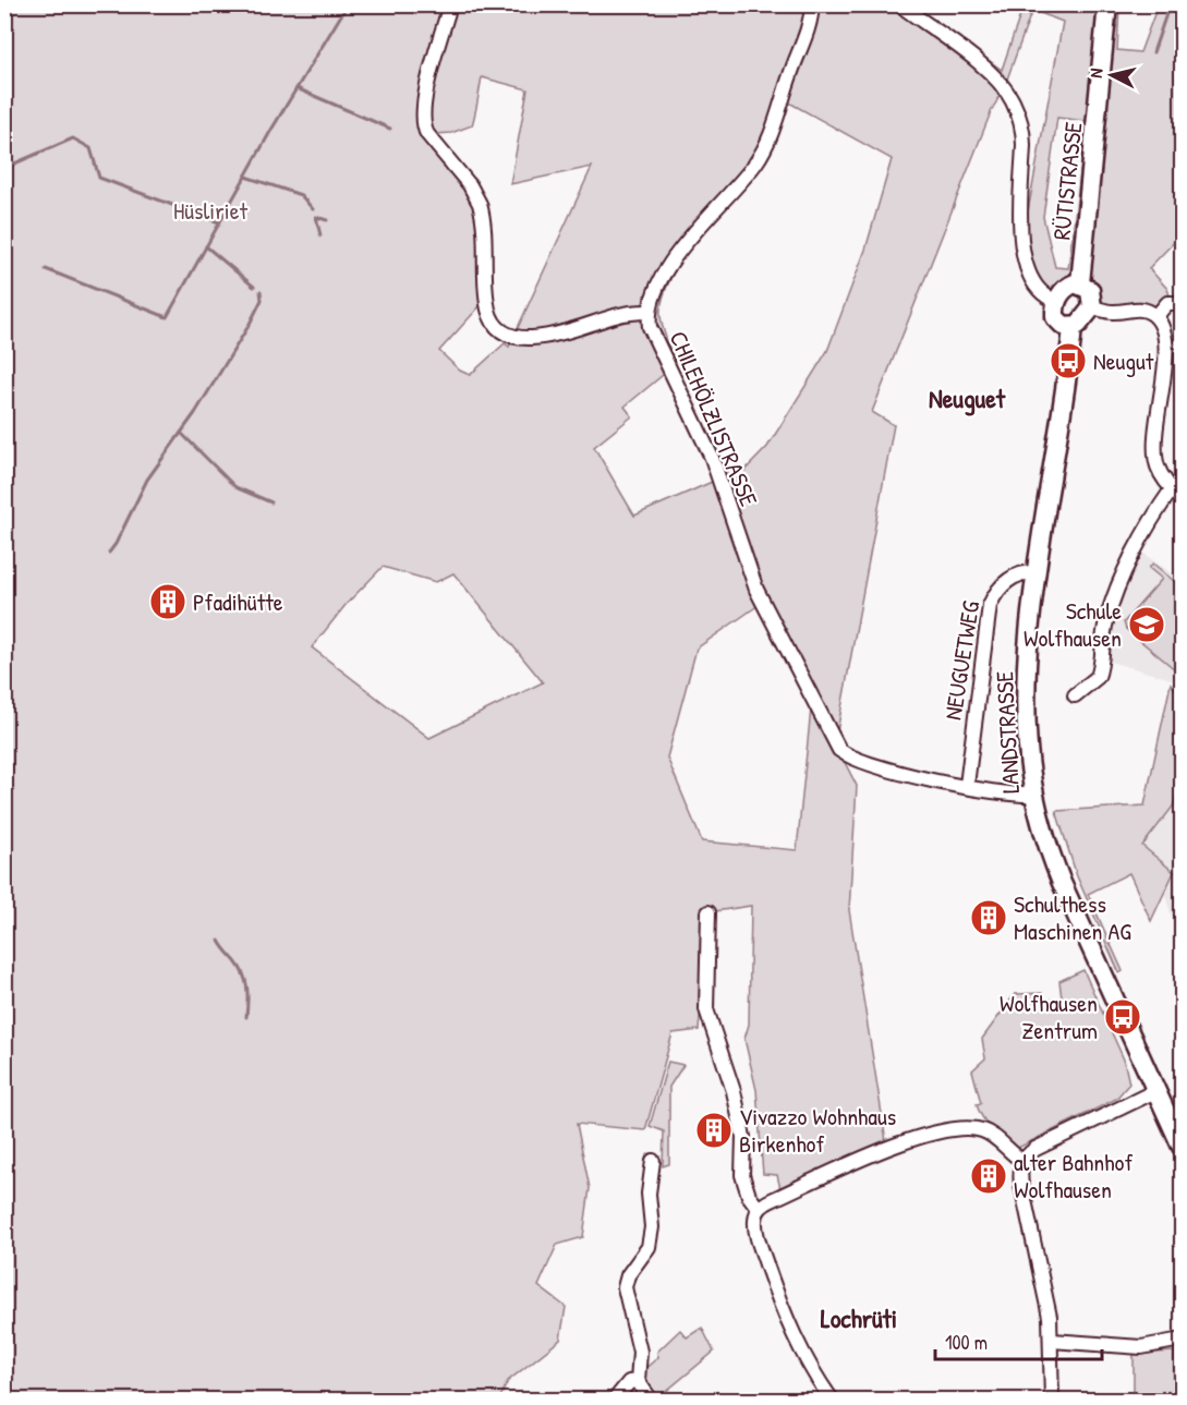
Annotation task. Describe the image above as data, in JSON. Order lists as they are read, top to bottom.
{
  "streets": {
    "main road": ["RÜTISTRASSE", "LANDSTRASSE"],
    "street": ["CHILEHÖLZLISTRASSE", "NEUGUETWEG"]
  },
  "crossings": [
    ["RÜTISTRASSE", "LANDSTRASSE"],
    ["CHILEHÖLZLISTRASSE", "NEUGUETWEG"],
    ["CHILEHÖLZLISTRASSE", "LANDSTRASSE"],
    ["NEUGUETWEG", "LANDSTRASSE"]
  ],
  "districts": ["Neuguet", "Lochrüti"],
  "parks": ["Hüsliriet"],
  "places": {
    "bus stop": ["Neugut", "Wolfhausen Zentrum"],
    "building": [
      "Pfadihütte",
      "Schulthess Maschinen AG",
      "Vivazzo Wohnhaus Birkenhof",
      "alter Bahnhof Wolfhausen"
    ],
    "school or university": ["Schule Wolfhausen"]
  },
  "scale_bar": "100 m",
  "north": "left"
}
